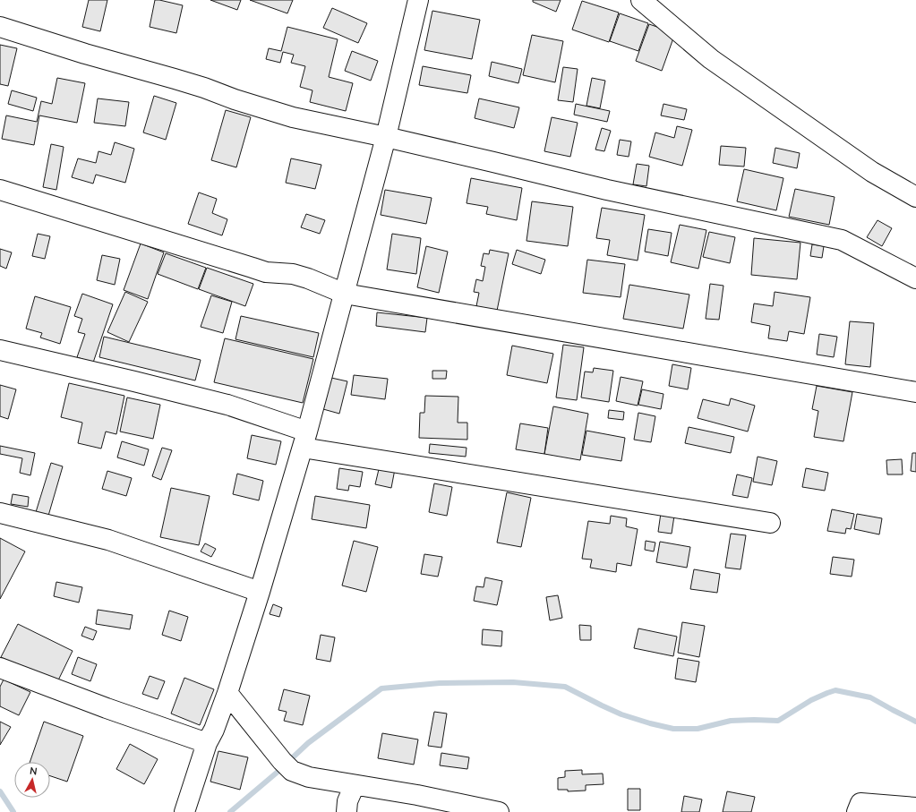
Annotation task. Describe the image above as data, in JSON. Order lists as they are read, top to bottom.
{
  "north": "top"
}
